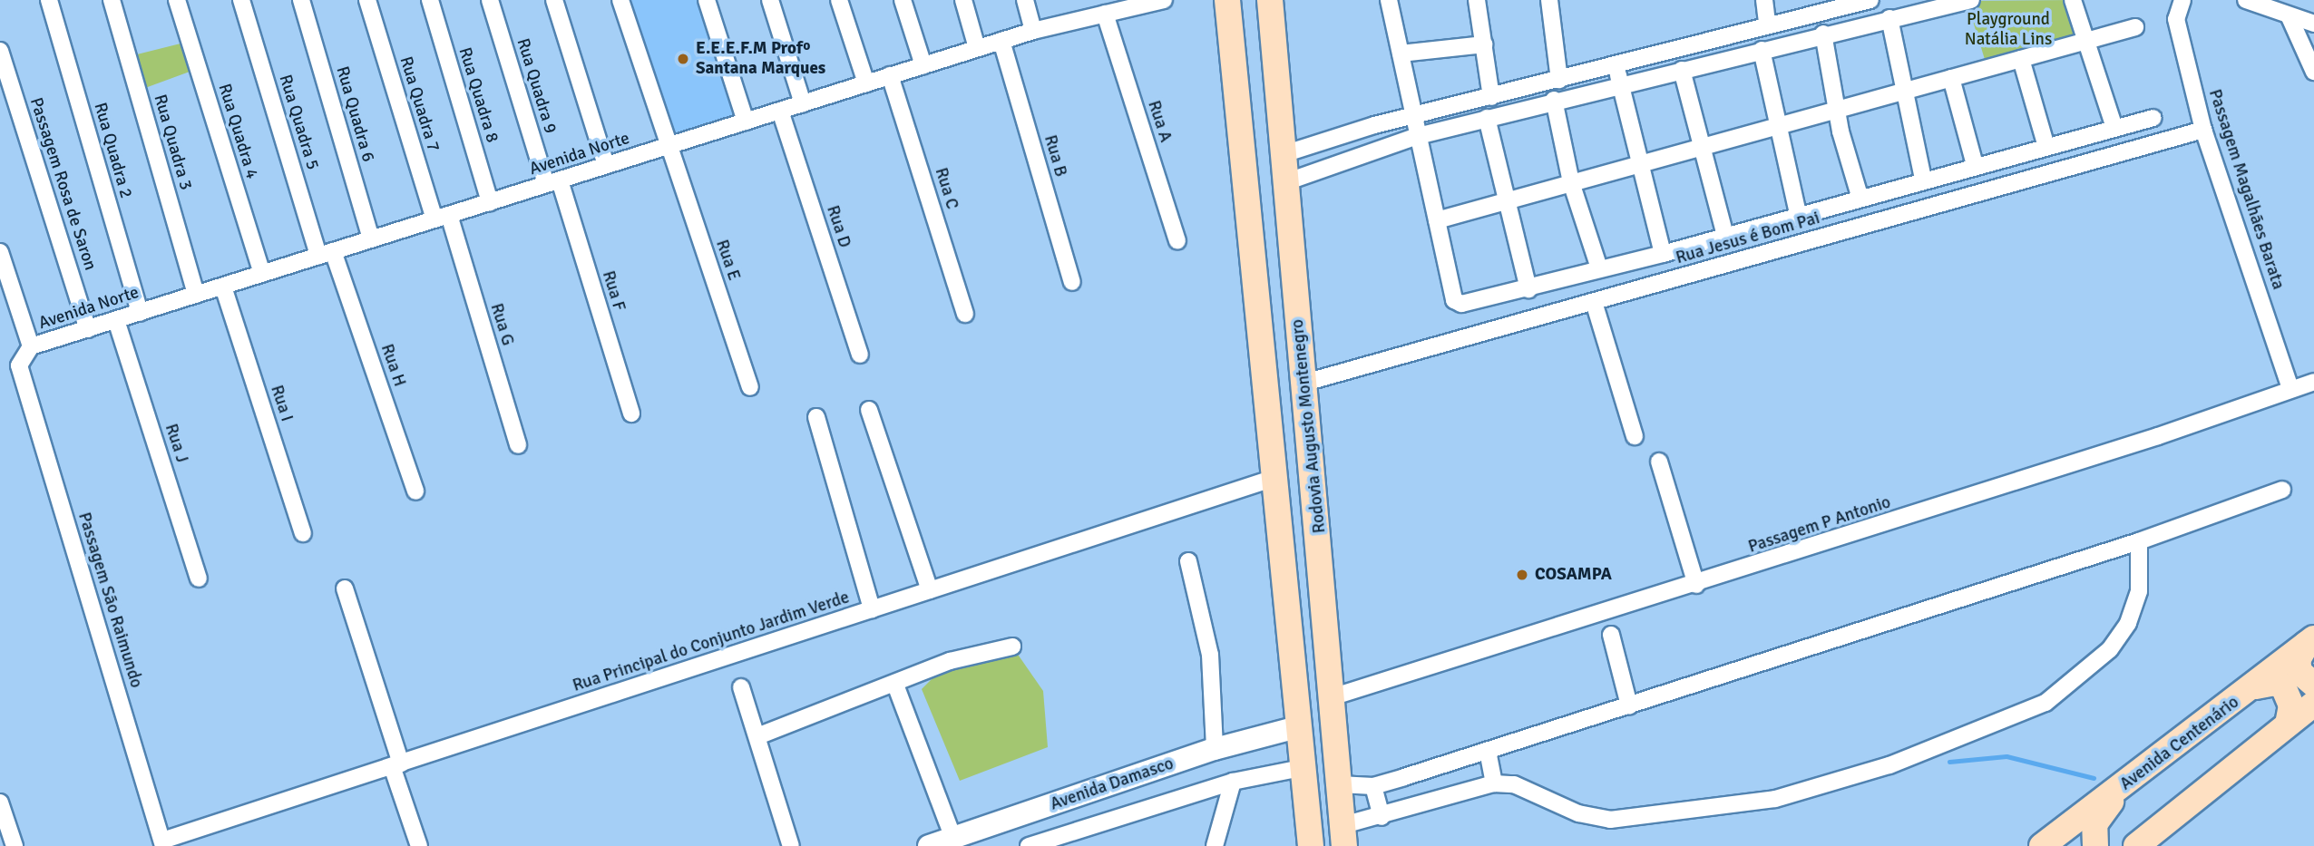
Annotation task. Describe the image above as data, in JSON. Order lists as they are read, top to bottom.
{
  "streets": {
    "main road": ["Rodovia Augusto Montenegro", "Avenida Centenário"],
    "street": [
      "Rua Quadra 9",
      "Rua Quadra 8",
      "Rua Quadra 7",
      "Rua Quadra 6",
      "Rua A",
      "Rua Quadra 5",
      "Rua Quadra 4",
      "Rua Quadra 3",
      "Rua Quadra 2",
      "Avenida Norte",
      "Rua B",
      "Passagem Rosa de Saron",
      "Rua C",
      "Passagem Magalhães Barata",
      "Rua D",
      "Rua Jesus é Bom Pai",
      "Rua E",
      "Rua F",
      "Rua G",
      "Rua H",
      "Rua I",
      "Rua J",
      "Passagem P Antonio",
      "Passagem São Raimundo",
      "Rua Principal do Conjunto Jardim Verde",
      "Avenida Damasco"
    ]
  },
  "crossings": [
    ["Rua Quadra 9", "Avenida Norte"],
    ["Rua Quadra 9", "Rua F"],
    ["Rua Quadra 8", "Avenida Norte"],
    ["Rua Quadra 7", "Avenida Norte"],
    ["Rua Quadra 7", "Rua G"],
    ["Rua Quadra 6", "Avenida Norte"],
    ["Rua A", "Avenida Norte"],
    ["Rua Quadra 5", "Avenida Norte"],
    ["Rua Quadra 5", "Rua H"],
    ["Rua Quadra 4", "Avenida Norte"],
    ["Rua Quadra 3", "Avenida Norte"],
    ["Rua Quadra 2", "Avenida Norte"],
    ["Avenida Norte", "Rua B"],
    ["Avenida Norte", "Passagem Rosa de Saron"],
    ["Avenida Norte", "Rua C"],
    ["Avenida Norte", "Rua D"],
    ["Avenida Norte", "Rua E"],
    ["Avenida Norte", "Rua F"],
    ["Avenida Norte", "Rua G"],
    ["Avenida Norte", "Rua H"],
    ["Avenida Norte", "Rua I"],
    ["Avenida Norte", "Rua J"],
    ["Avenida Norte", "Passagem São Raimundo"],
    ["Passagem Magalhães Barata", "Rua Jesus é Bom Pai"],
    ["Passagem Magalhães Barata", "Passagem P Antonio"],
    ["Rua Jesus é Bom Pai", "Rodovia Augusto Montenegro"],
    ["Rodovia Augusto Montenegro", "Passagem P Antonio"],
    ["Passagem São Raimundo", "Rua Principal do Conjunto Jardim Verde"]
  ],
  "parks": ["Playground Natália Lins"],
  "places": ["E.E.E.F.M Profº Santana Marques", "COSAMPA"]
}
